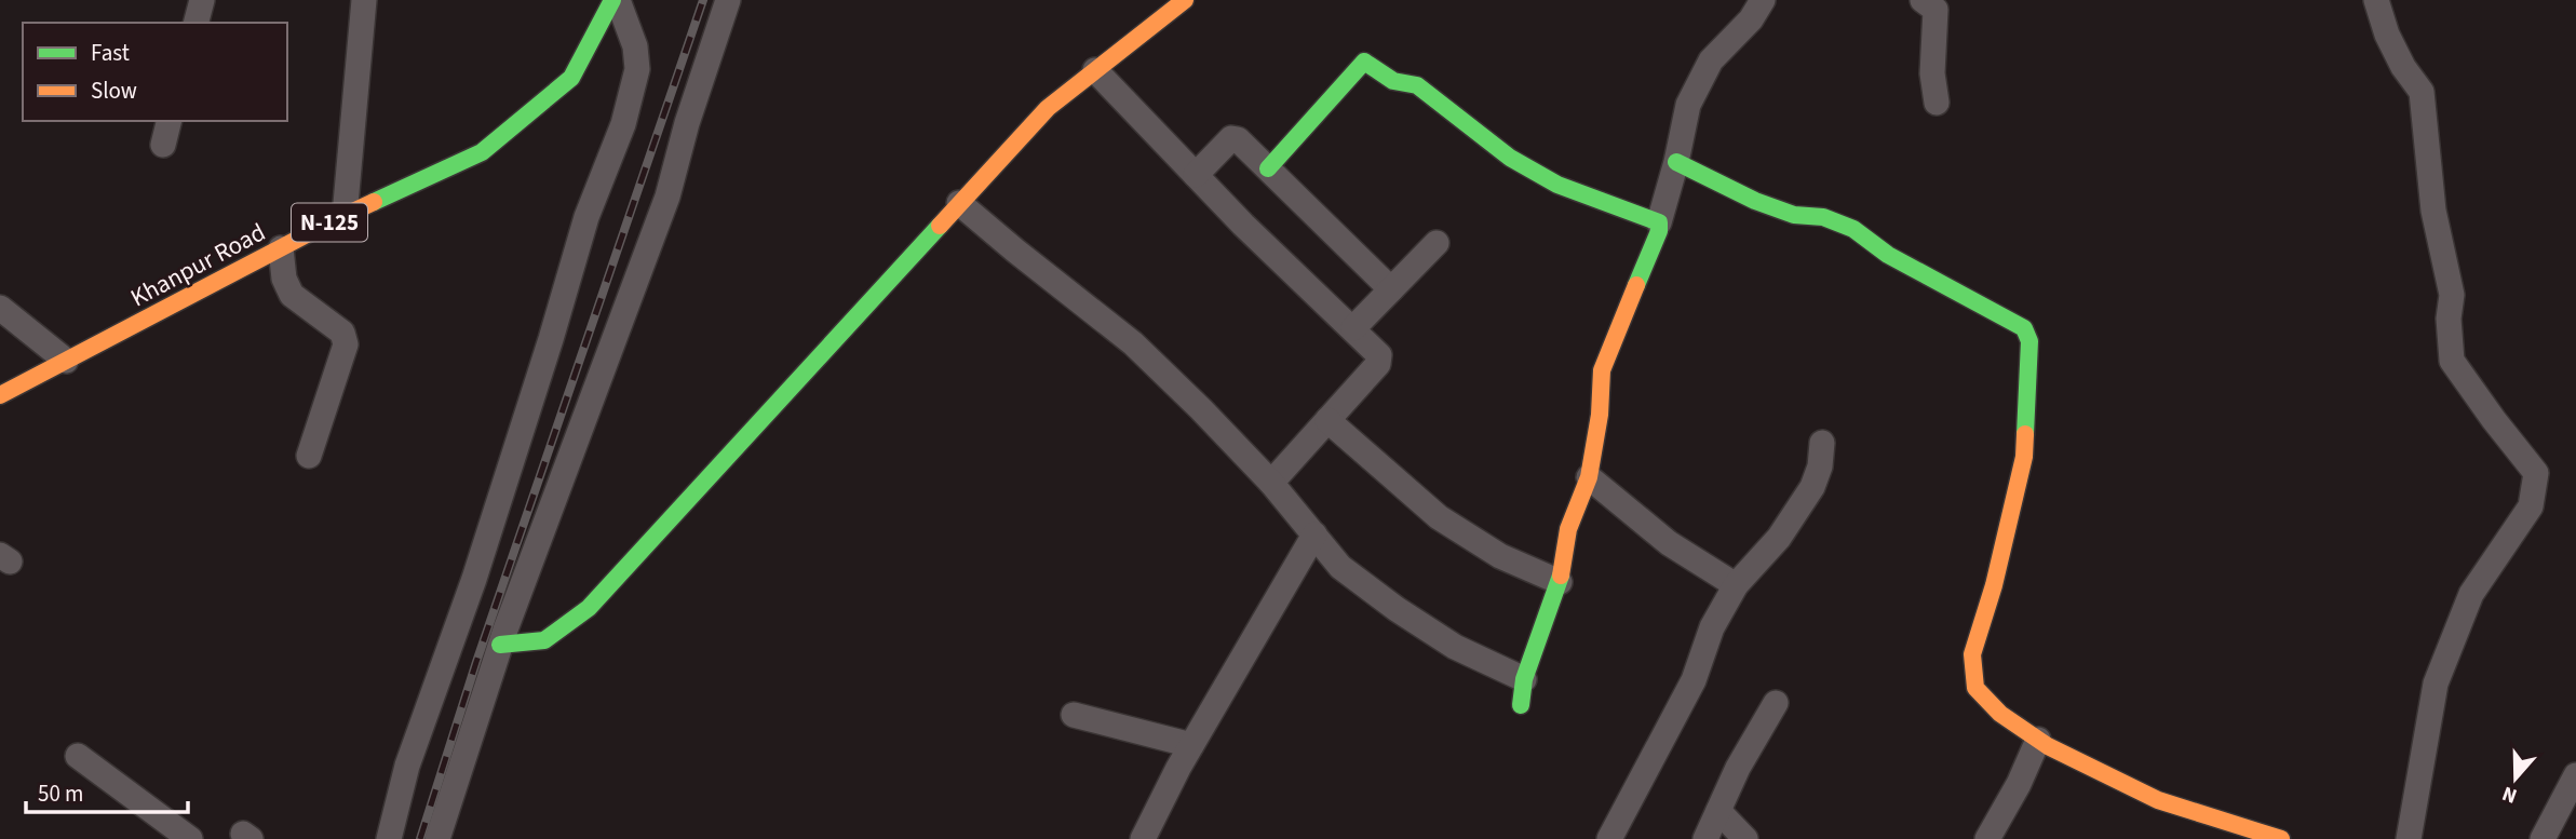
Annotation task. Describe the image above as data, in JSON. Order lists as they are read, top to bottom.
{
  "streets": {
    "main road": ["N-125", "Khanpur Road"]
  },
  "legend": ["Fast", "Slow"],
  "scale_bar": "50 m",
  "north": "bottom"
}
